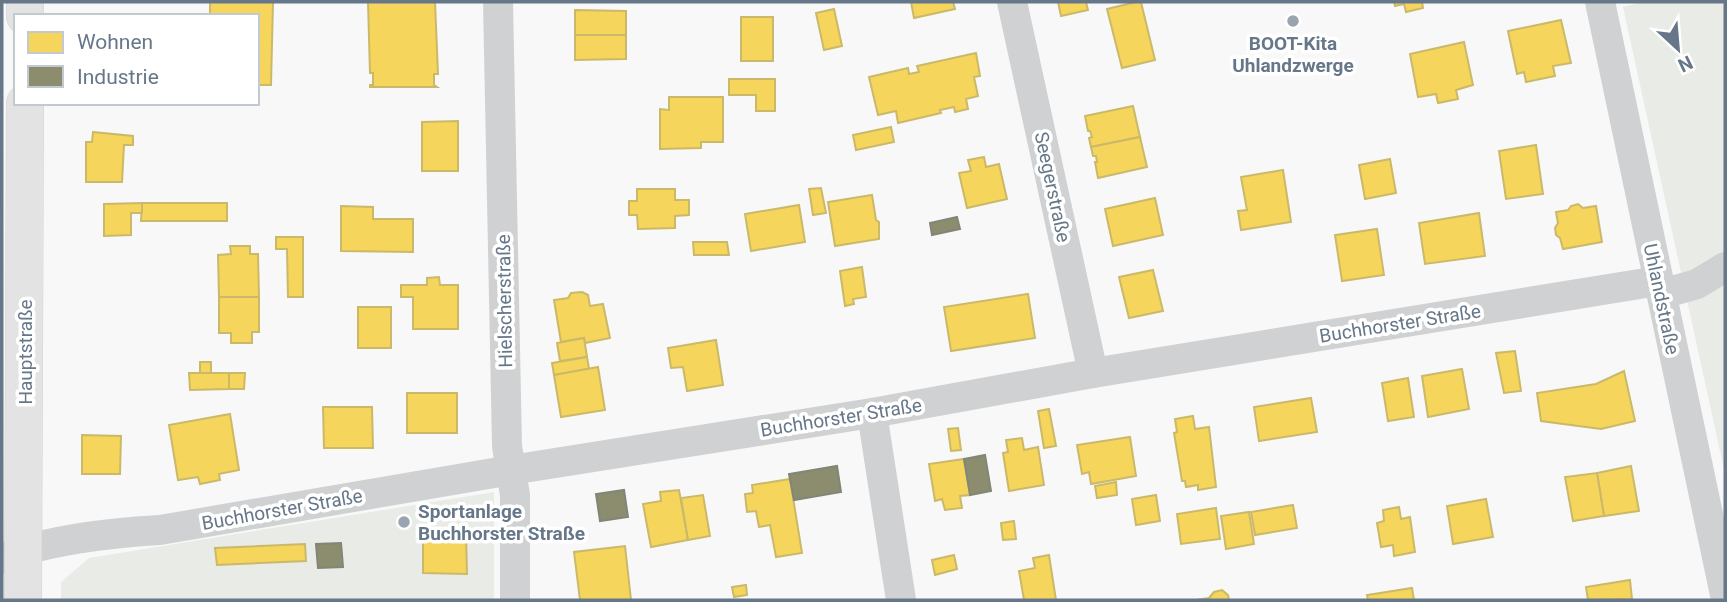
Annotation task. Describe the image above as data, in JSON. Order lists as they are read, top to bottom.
{
  "streets": {
    "main road": ["Hauptstraße"],
    "street": [
      "Seegerstraße",
      "Uhlandstraße",
      "Hielscherstraße",
      "Buchhorster Straße"
    ]
  },
  "crossings": [
    ["Seegerstraße", "Buchhorster Straße"],
    ["Uhlandstraße", "Buchhorster Straße"],
    ["Hielscherstraße", "Buchhorster Straße"],
    ["Buchhorster Straße", "Hauptstraße"]
  ],
  "places": ["BOOT-Kita Uhlandzwerge", "Sportanlage Buchhorster Straße"],
  "legend": ["Wohnen", "Industrie"],
  "north": "bottom right"
}
